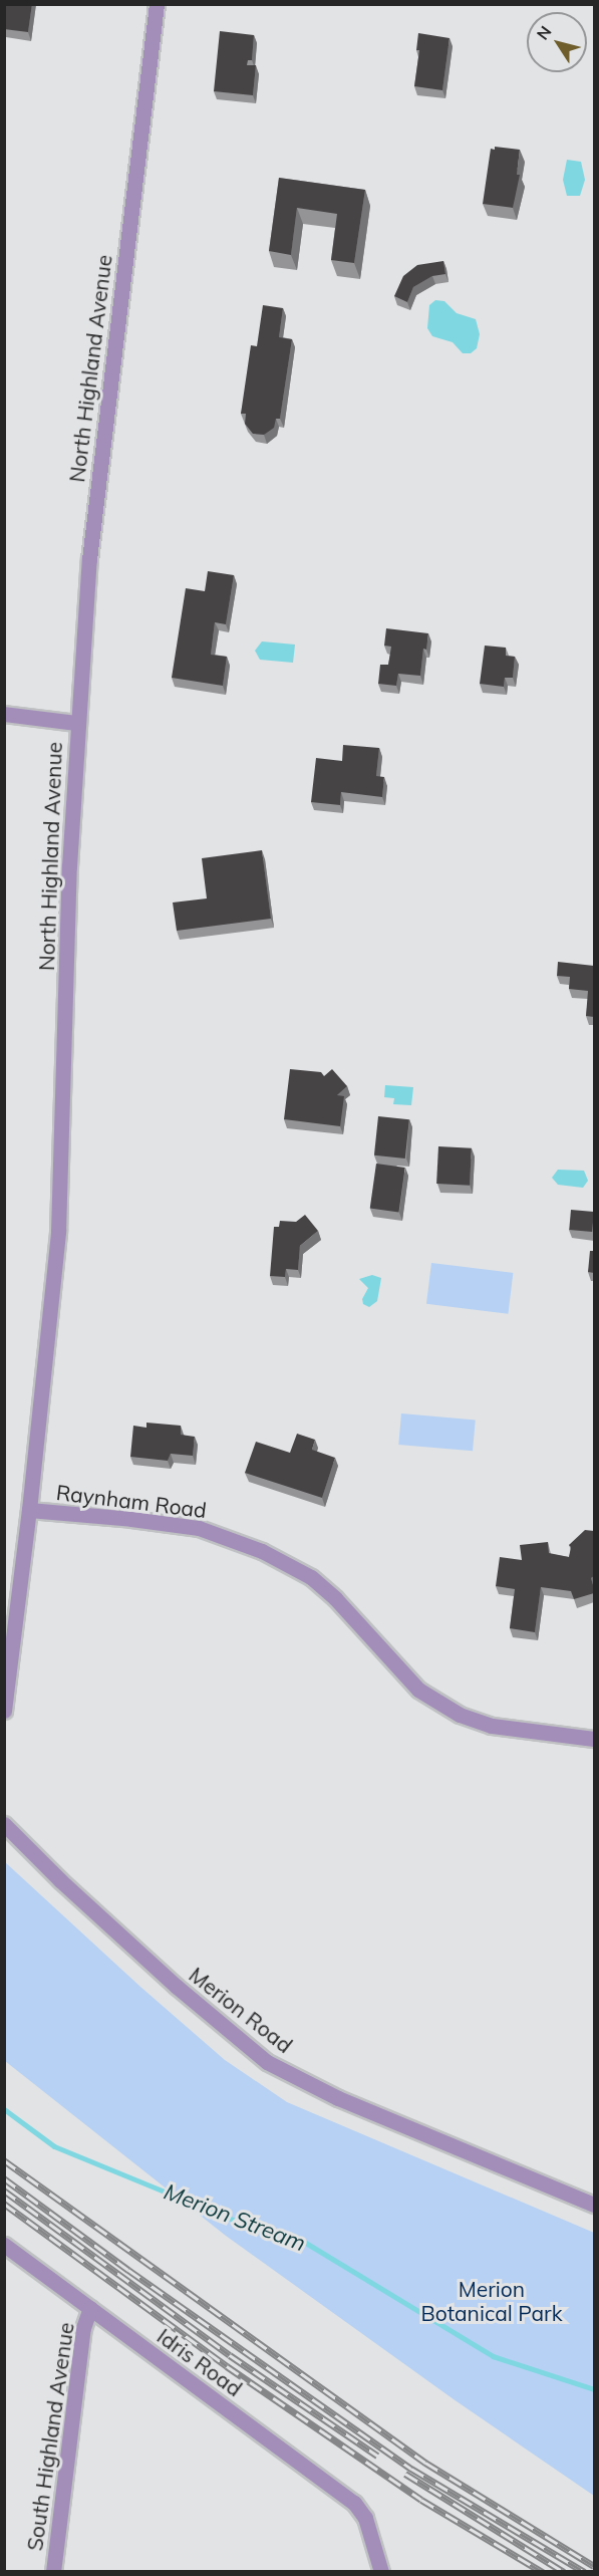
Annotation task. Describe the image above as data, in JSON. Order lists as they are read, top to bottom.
{
  "streets": {
    "street": [
      "North Highland Avenue",
      "Raynham Road",
      "Merion Road",
      "Idris Road",
      "South Highland Avenue"
    ]
  },
  "crossings": [
    ["North Highland Avenue", "Raynham Road"],
    ["Idris Road", "South Highland Avenue"]
  ],
  "water": ["Merion Stream"],
  "parks": ["Merion Botanical Park"],
  "north": "top left"
}
